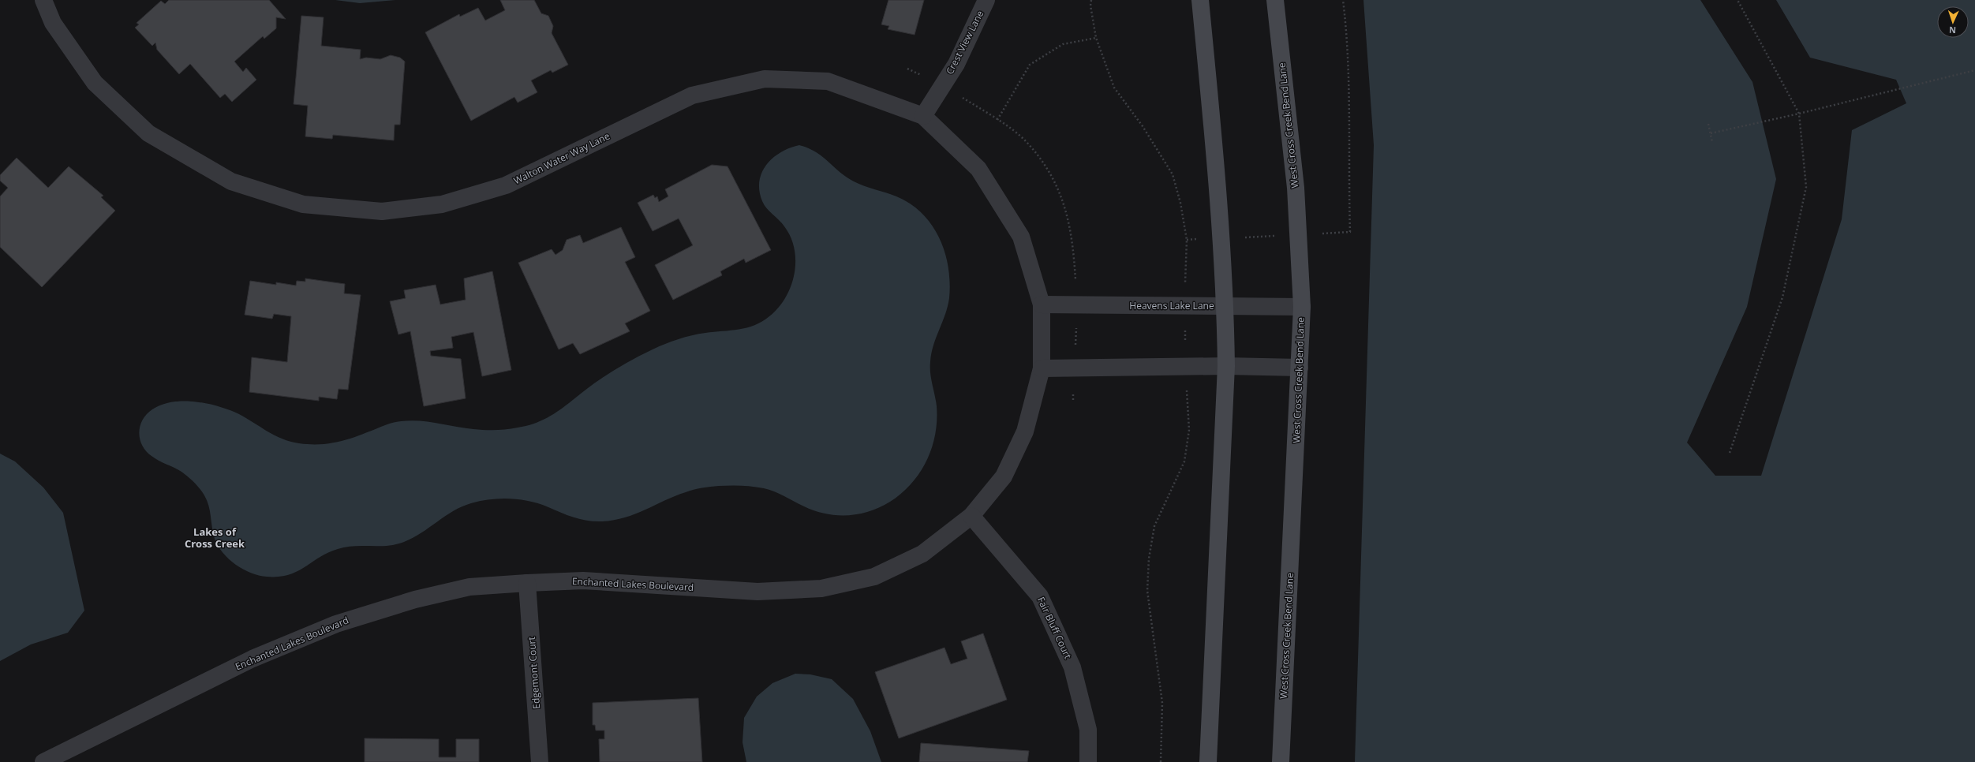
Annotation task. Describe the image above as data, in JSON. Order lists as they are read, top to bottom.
{
  "streets": {
    "main road": ["West Cross Creek Bend Lane"],
    "street": [
      "Crest View Lane",
      "Walton Water Way Lane",
      "Heavens Lake Lane",
      "Enchanted Lakes Boulevard",
      "Fair Bluff Court",
      "Edgemont Court"
    ]
  },
  "crossings": [
    ["Crest View Lane", "Walton Water Way Lane"],
    ["West Cross Creek Bend Lane", "Heavens Lake Lane"],
    ["Walton Water Way Lane", "Heavens Lake Lane"],
    ["Walton Water Way Lane", "Enchanted Lakes Boulevard"],
    ["Heavens Lake Lane", "Enchanted Lakes Boulevard"],
    ["Enchanted Lakes Boulevard", "Fair Bluff Court"],
    ["Enchanted Lakes Boulevard", "Edgemont Court"]
  ],
  "districts": ["Lakes of Cross Creek"],
  "north": "bottom"
}
